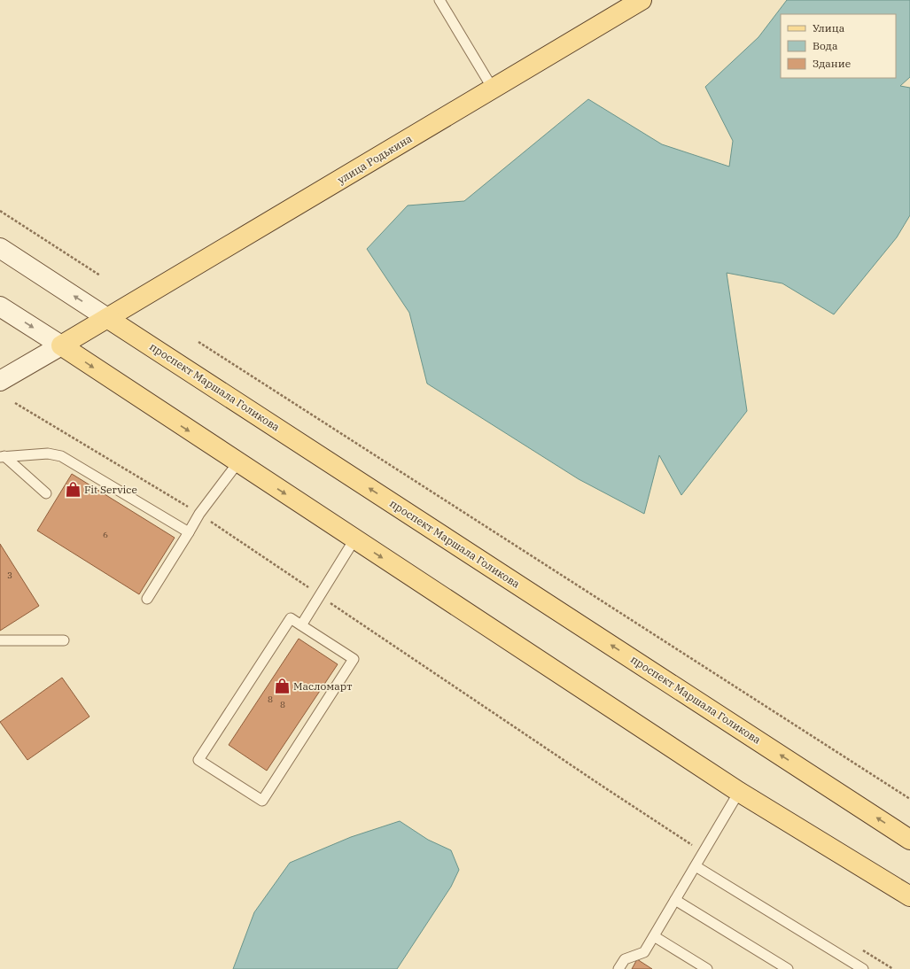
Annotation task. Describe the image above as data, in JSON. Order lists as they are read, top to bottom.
{
  "streets": {
    "main road": ["улица Родькина", "проспект Маршала Голикова"]
  },
  "crossings": [
    ["улица Родькина", "проспект Маршала Голикова"]
  ],
  "places": {
    "shop": ["Fit Service", "Масломарт"]
  },
  "house_numbers": [
    "6",
    "3",
    "8",
    "8"
  ],
  "legend": ["Улица", "Вода", "Здание"]
}
